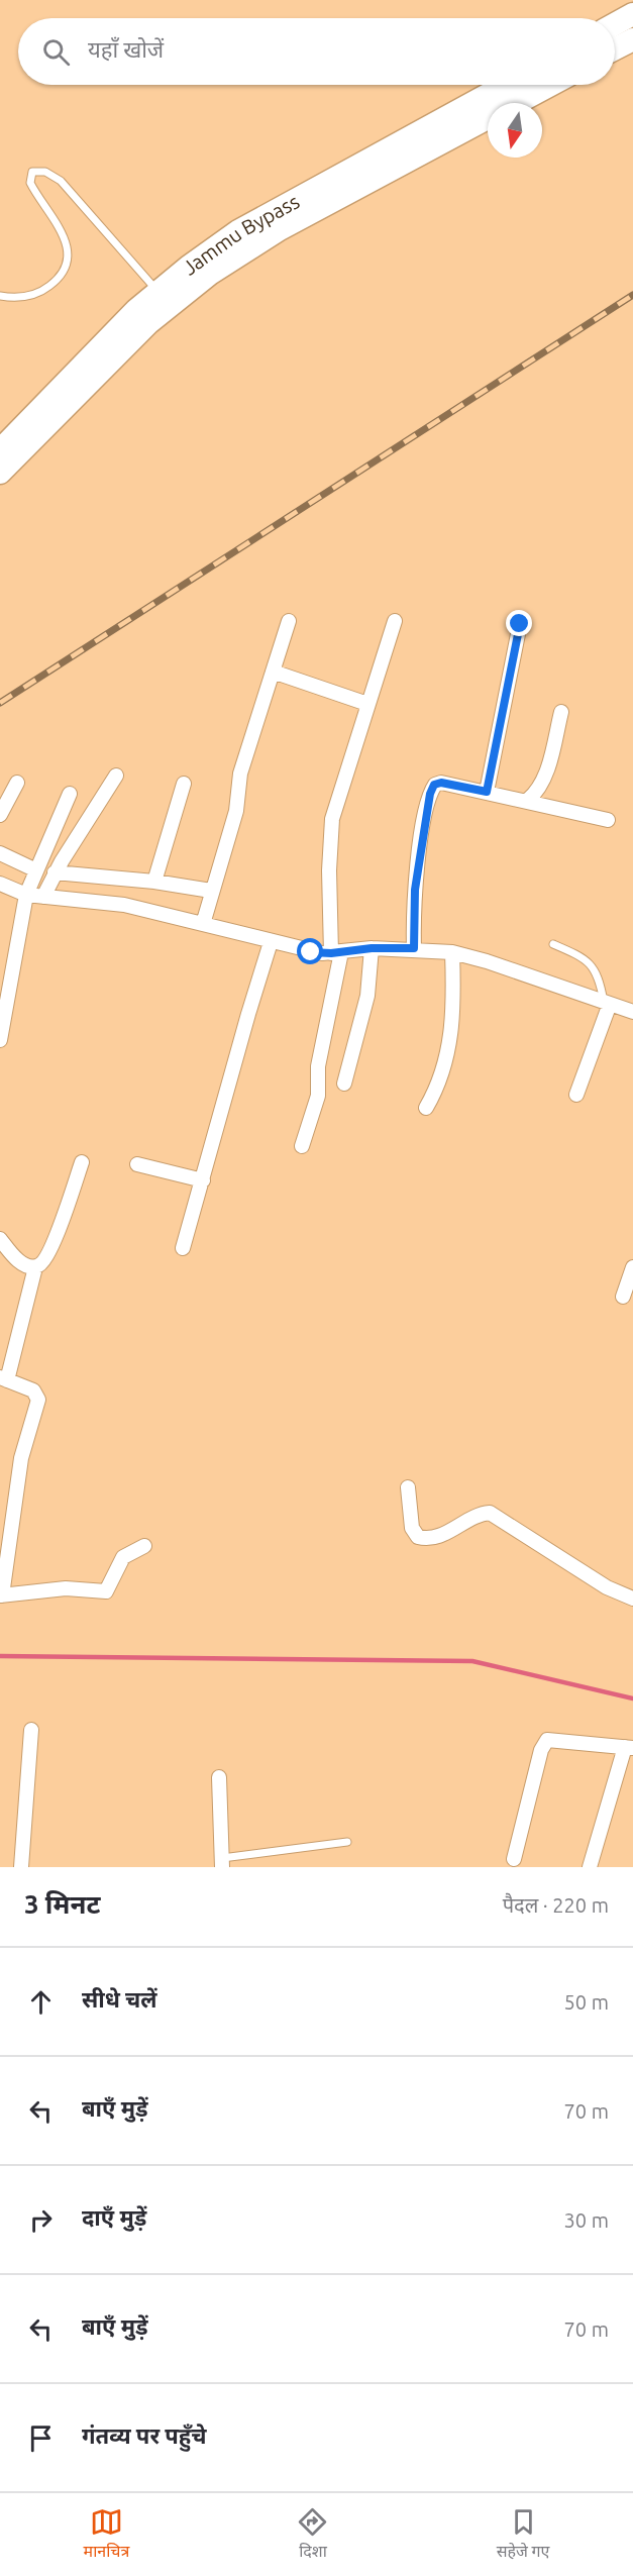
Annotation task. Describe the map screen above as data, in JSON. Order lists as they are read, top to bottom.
{
  "streets": {
    "highway": ["Jammu Bypass"]
  },
  "north": "bottom",
  "page": {
    "search": "यहाँ खोजें",
    "heading": ["3 मिनट", "पैदल · 220 m"],
    "list": [
      ["सीधे चलें", "50 m"],
      ["बाएँ मुड़ें", "70 m"],
      ["दाएँ मुड़ें", "30 m"],
      ["बाएँ मुड़ें", "70 m"],
      "गंतव्य पर पहुँचे"
    ],
    "nav": ["मानचित्र", "दिशा", "सहेजे गए"]
  }
}
